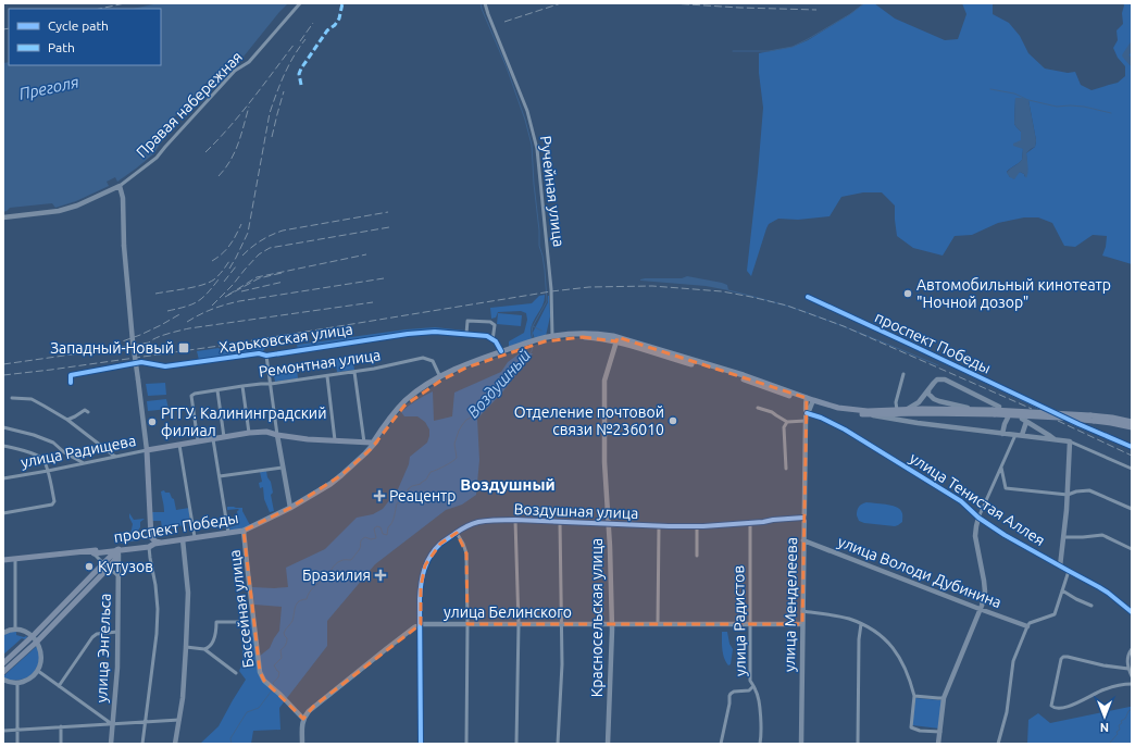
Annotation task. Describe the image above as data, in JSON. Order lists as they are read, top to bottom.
{
  "streets": {
    "main road": ["проспект Победы", "улица Радищева"],
    "street": [
      "Правая набережная",
      "Ручейная улица",
      "Харьковская улица",
      "Ремонтная улица",
      "улица Тенистая Аллея",
      "Воздушная улица",
      "улица Володи Дубинина",
      "улица Менделеева",
      "Бассейная улица",
      "улица Белинского",
      "Красносельская улица",
      "улица Радистов",
      "улица Энгельса"
    ]
  },
  "crossings": [
    ["Ручейная улица", "проспект Победы"],
    ["проспект Победы", "Ремонтная улица"],
    ["проспект Победы", "улица Радищева"],
    ["проспект Победы", "улица Менделеева"],
    ["проспект Победы", "Бассейная улица"],
    ["проспект Победы", "Красносельская улица"],
    ["проспект Победы", "улица Энгельса"],
    ["Ремонтная улица", "улица Радищева"],
    ["улица Тенистая Аллея", "улица Менделеева"],
    ["Воздушная улица", "улица Менделеева"],
    ["Воздушная улица", "улица Белинского"],
    ["Воздушная улица", "Красносельская улица"],
    ["Воздушная улица", "улица Радистов"],
    ["улица Володи Дубинина", "улица Менделеева"],
    ["улица Менделеева", "улица Белинского"],
    ["улица Белинского", "Красносельская улица"],
    ["улица Белинского", "улица Радистов"]
  ],
  "districts": ["Воздушный"],
  "water": ["Преголя", "Воздушный"],
  "places": {
    "other": [
      "Автомобильный кинотеатр \"Ночной дозор\"",
      "Отделение почтовой связи №236010",
      "РГГУ. Калининградский филиал",
      "Кутузов"
    ],
    "transit": ["Западный-Новый"],
    "health": ["Реацентр", "Бразилия"]
  },
  "legend": ["Cycle path", "Path"],
  "north": "bottom"
}
